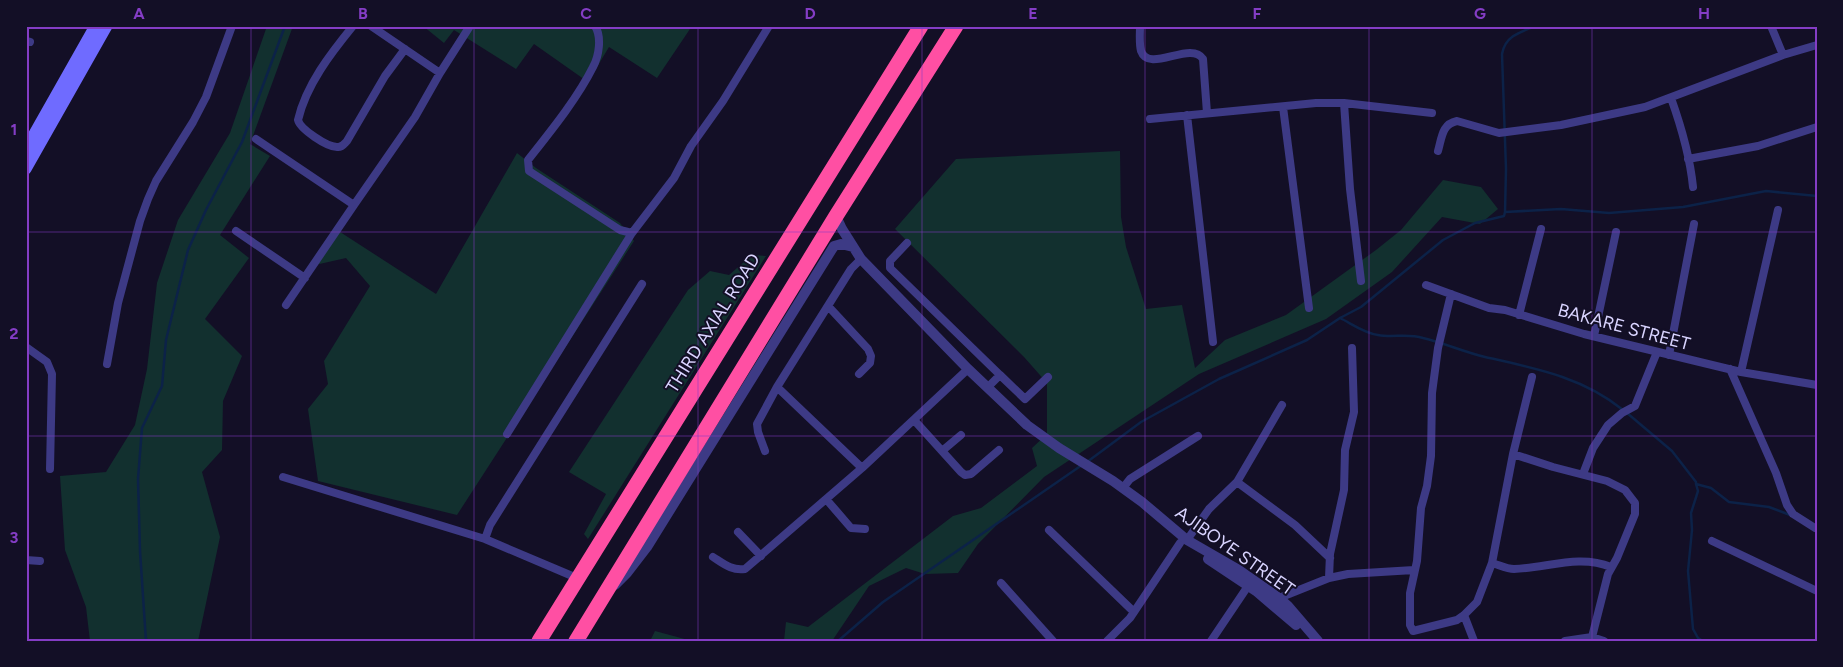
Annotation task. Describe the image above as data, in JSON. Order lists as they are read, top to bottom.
{
  "streets": {
    "highway": ["THIRD AXIAL ROAD"],
    "street": ["BAKARE STREET", "AJIBOYE STREET"]
  },
  "grid": {
    "columns": [
      "A",
      "B",
      "C",
      "D",
      "E",
      "F",
      "G",
      "H"
    ],
    "rows": ["1", "2", "3"]
  }
}
